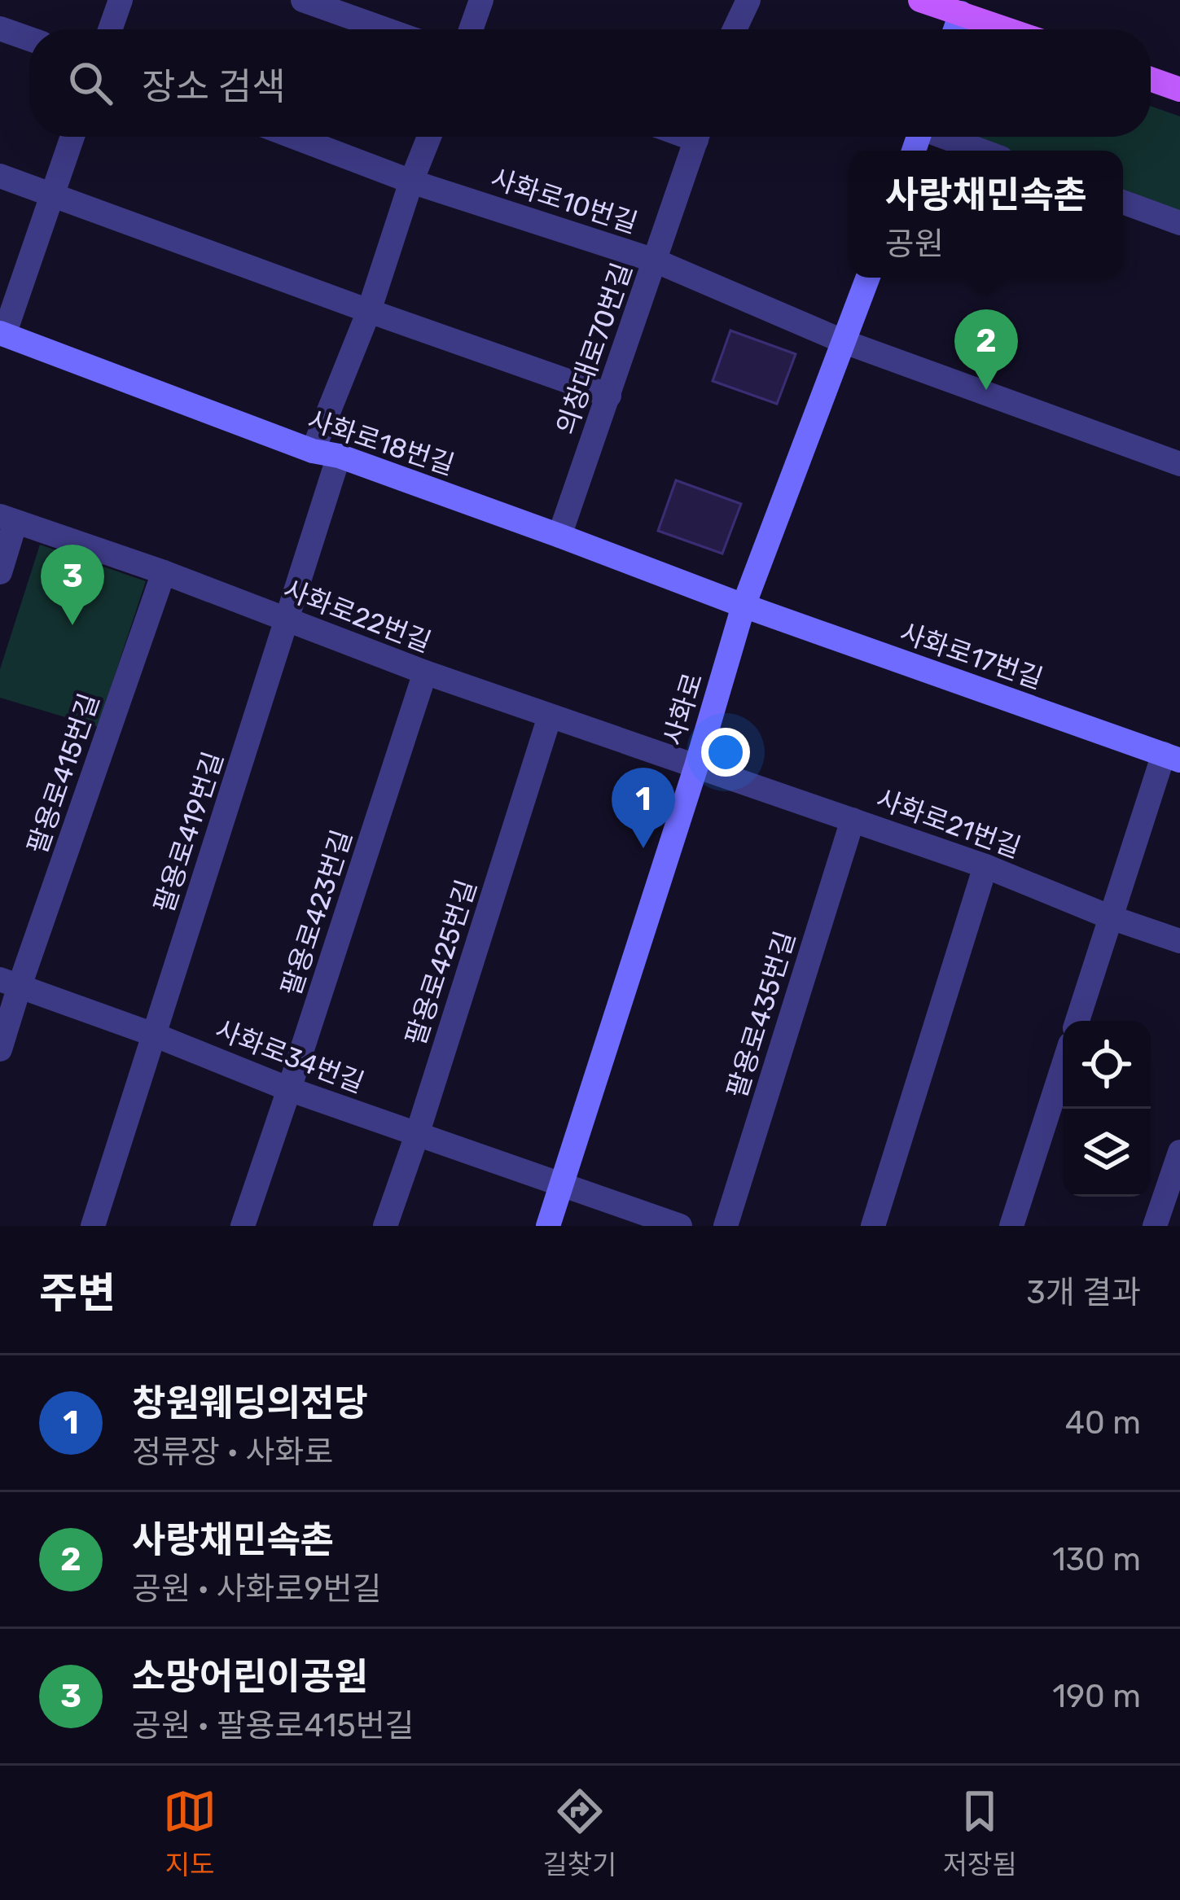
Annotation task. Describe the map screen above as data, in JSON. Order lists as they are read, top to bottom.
{
  "streets": {
    "main road": ["사화로18번길", "사화로17번길", "사화로"],
    "street": [
      "사화로10번길",
      "의창대로70번길",
      "사화로22번길",
      "팔용로415번길",
      "사화로21번길",
      "팔용로419번길",
      "팔용로423번길",
      "팔용로425번길",
      "팔용로435번길",
      "사화로34번길"
    ]
  },
  "crossings": [
    ["사화로10번길", "의창대로70번길"],
    ["사화로10번길", "사화로"],
    ["의창대로70번길", "사화로18번길"],
    ["사화로18번길", "사화로17번길"],
    ["사화로18번길", "사화로"],
    ["사화로18번길", "팔용로419번길"],
    ["사화로22번길", "사화로"],
    ["사화로22번길", "팔용로415번길"],
    ["사화로22번길", "사화로21번길"],
    ["사화로22번길", "팔용로419번길"],
    ["사화로22번길", "팔용로423번길"],
    ["사화로22번길", "팔용로425번길"],
    ["사화로17번길", "사화로"],
    ["사화로", "사화로21번길"],
    ["사화로", "사화로34번길"],
    ["팔용로415번길", "사화로34번길"],
    ["사화로21번길", "팔용로435번길"],
    ["팔용로419번길", "사화로34번길"],
    ["팔용로423번길", "사화로34번길"],
    ["팔용로425번길", "사화로34번길"]
  ],
  "page": {
    "search": "장소 검색",
    "popup": ["사랑채민속촌", "공원"],
    "pins": ["2", "3", "1"],
    "heading": ["주변", "3개 결과"],
    "list": [
      {
        "mark": "1",
        "name": "창원웨딩의전당",
        "note": "정류장 · 사화로",
        "value": "40 m"
      },
      {
        "mark": "2",
        "name": "사랑채민속촌",
        "note": "공원 · 사화로9번길",
        "value": "130 m"
      },
      {
        "mark": "3",
        "name": "소망어린이공원",
        "note": "공원 · 팔용로415번길",
        "value": "190 m"
      }
    ],
    "nav": ["지도", "길찾기", "저장됨"]
  }
}
